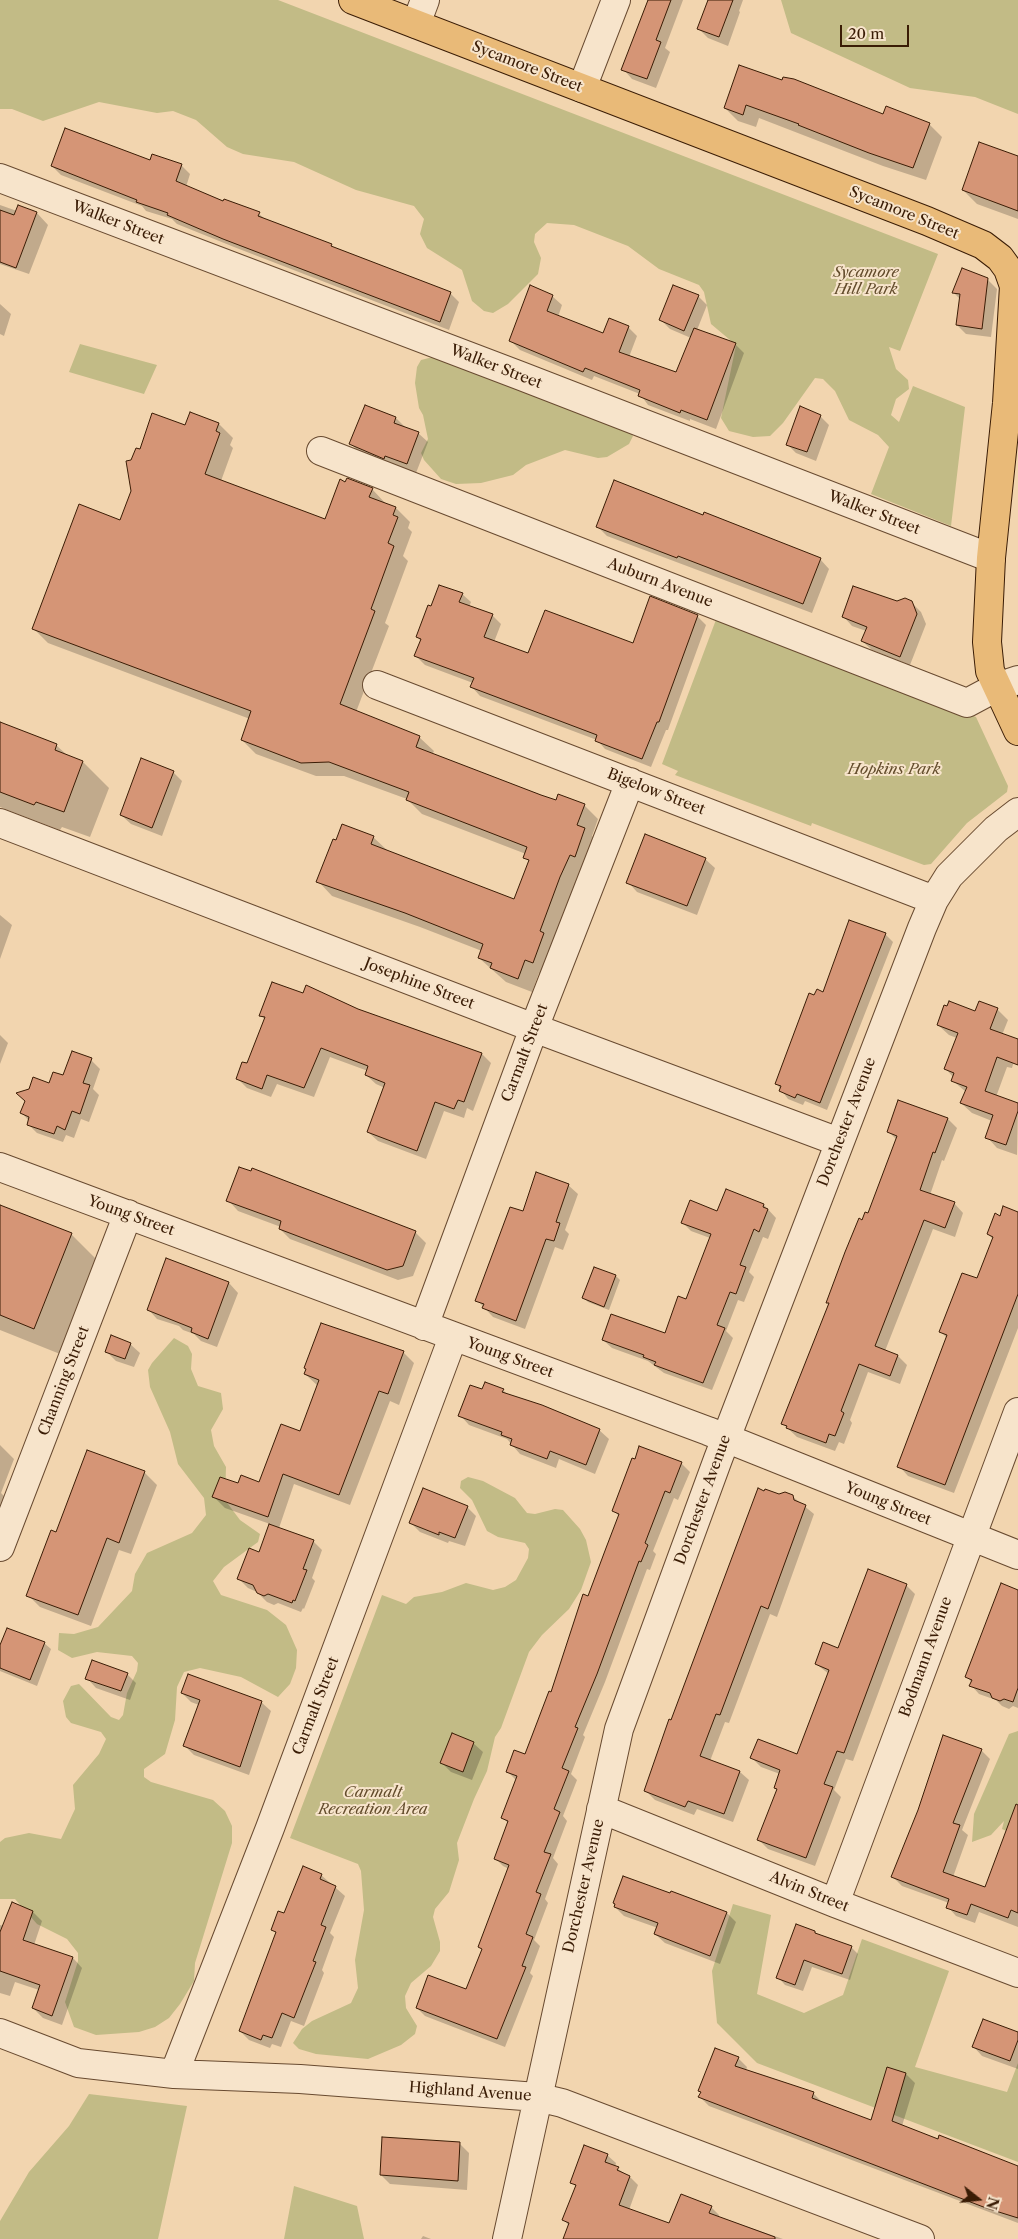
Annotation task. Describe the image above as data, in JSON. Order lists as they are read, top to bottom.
{
  "streets": {
    "main road": ["Sycamore Street"],
    "street": [
      "Walker Street",
      "Auburn Avenue",
      "Bigelow Street",
      "Josephine Street",
      "Carmalt Street",
      "Dorchester Avenue",
      "Young Street",
      "Channing Street",
      "Bodmann Avenue",
      "Alvin Street",
      "Highland Avenue"
    ]
  },
  "crossings": [
    ["Sycamore Street", "Walker Street"],
    ["Sycamore Street", "Auburn Avenue"],
    ["Bigelow Street", "Carmalt Street"],
    ["Bigelow Street", "Dorchester Avenue"],
    ["Josephine Street", "Carmalt Street"],
    ["Josephine Street", "Dorchester Avenue"],
    ["Carmalt Street", "Young Street"],
    ["Carmalt Street", "Highland Avenue"],
    ["Dorchester Avenue", "Young Street"],
    ["Dorchester Avenue", "Alvin Street"],
    ["Dorchester Avenue", "Highland Avenue"],
    ["Young Street", "Channing Street"],
    ["Young Street", "Bodmann Avenue"],
    ["Bodmann Avenue", "Alvin Street"]
  ],
  "parks": ["Sycamore Hill Park", "Hopkins Park", "Carmalt Recreation Area"],
  "scale_bar": "20 m",
  "north": "right"
}
